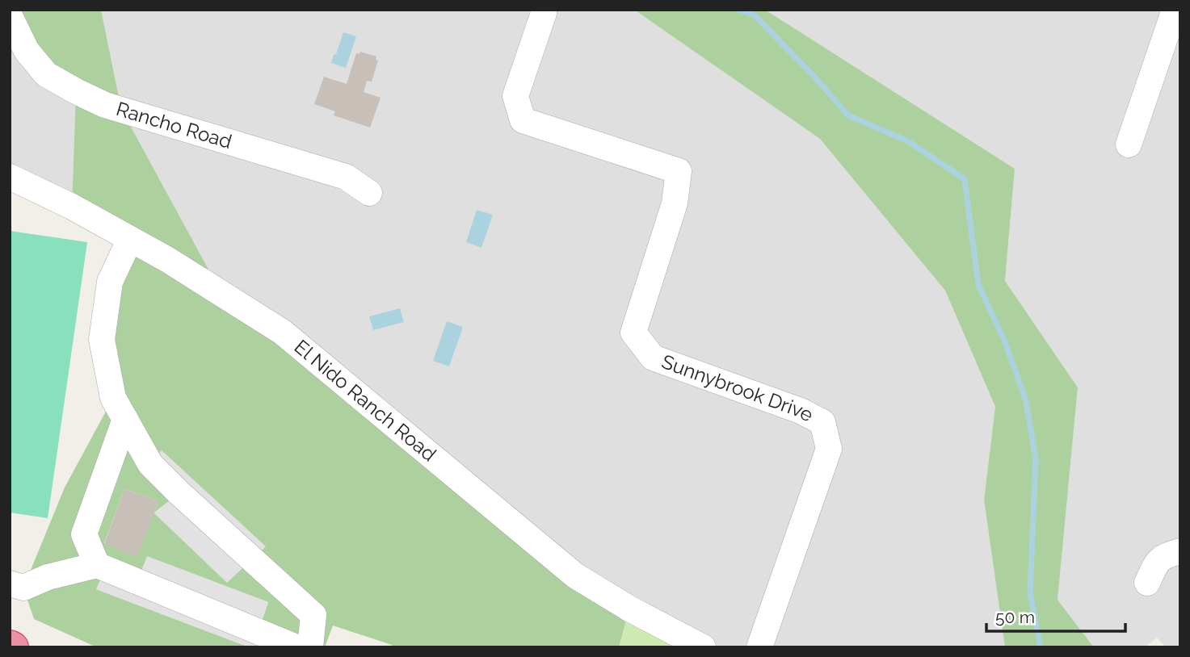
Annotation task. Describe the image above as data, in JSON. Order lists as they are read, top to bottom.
{
  "streets": {
    "street": ["Rancho Road", "Sunnybrook Drive", "El Nido Ranch Road"]
  },
  "scale_bar": "50 m"
}
